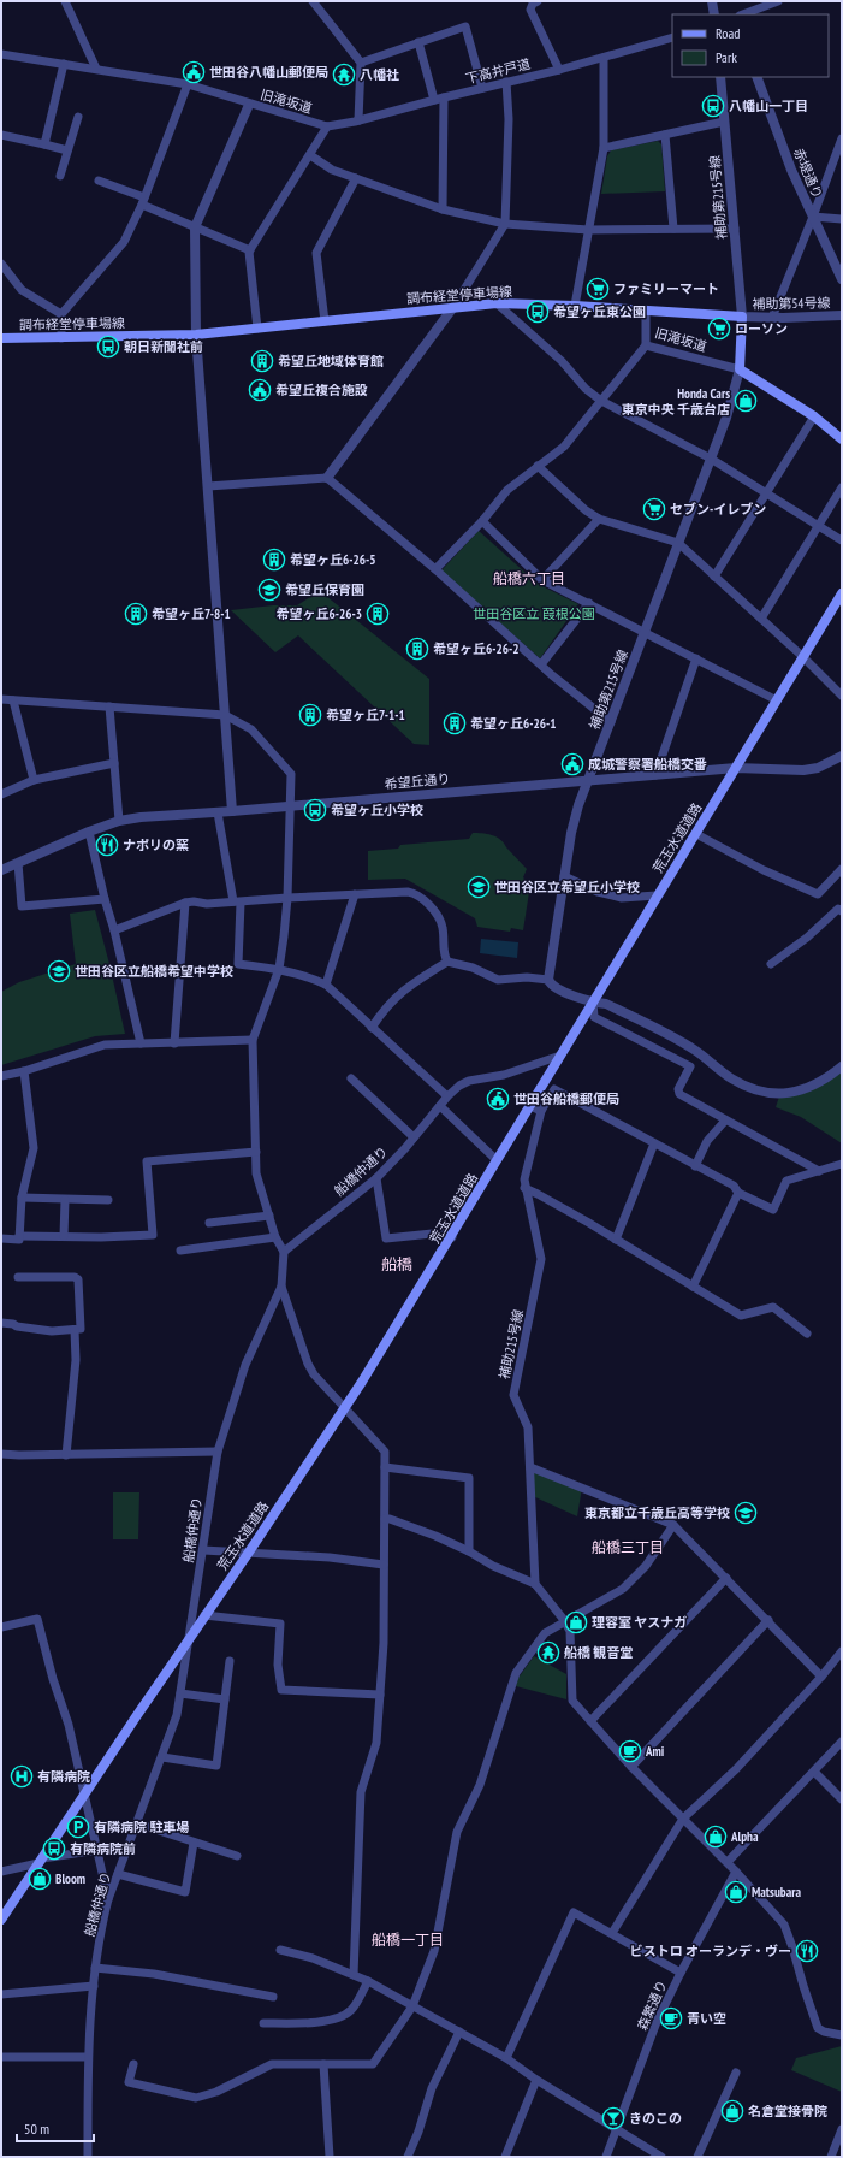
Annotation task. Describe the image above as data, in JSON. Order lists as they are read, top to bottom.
{
  "streets": {
    "main road": ["調布経堂停車場線", "荒玉水道道路"],
    "street": [
      "下高井戸道",
      "旧滝坂道",
      "赤堤通り",
      "補助第215号線",
      "補助第54号線",
      "希望丘通り",
      "船橋仲通り",
      "補助215号線",
      "森繁通り"
    ]
  },
  "crossings": [
    ["下高井戸道", "旧滝坂道"],
    ["旧滝坂道", "補助第215号線"],
    ["旧滝坂道", "調布経堂停車場線"],
    ["補助第215号線", "調布経堂停車場線"],
    ["補助第215号線", "補助第54号線"],
    ["補助第215号線", "希望丘通り"],
    ["調布経堂停車場線", "補助第54号線"],
    ["希望丘通り", "荒玉水道道路"],
    ["荒玉水道道路", "船橋仲通り"]
  ],
  "districts": [
    "船橋六丁目",
    "船橋",
    "船橋三丁目",
    "船橋一丁目"
  ],
  "parks": ["世田谷区立 葭根公園"],
  "places": {
    "public building": [
      "世田谷八幡山郵便局",
      "希望丘複合施設",
      "成城警察署船橋交番",
      "世田谷船橋郵便局"
    ],
    "temple": ["八幡社", "船橋 観音堂"],
    "bus stop": [
      "八幡山一丁目",
      "希望ヶ丘東公園",
      "朝日新聞社前",
      "希望ヶ丘小学校",
      "有隣病院前"
    ],
    "supermarket": ["ファミリーマート", "ローソン", "セブン-イレブン"],
    "building": [
      "希望丘地域体育館",
      "希望ヶ丘6-26-5",
      "希望ヶ丘7-8-1",
      "希望ヶ丘6-26-3",
      "希望ヶ丘6-26-2",
      "希望ヶ丘7-1-1",
      "希望ヶ丘6-26-1"
    ],
    "shop": [
      "Honda Cars 東京中央 千歳台店",
      "理容室 ヤスナガ",
      "Alpha",
      "Bloom",
      "Matsubara",
      "名倉堂接骨院"
    ],
    "school or university": [
      "希望丘保育園",
      "世田谷区立希望丘小学校",
      "世田谷区立船橋希望中学校",
      "東京都立千歳丘高等学校"
    ],
    "restaurant": ["ナポリの窯", "ビストロ オーランデ・ヴー"],
    "cafe": ["Ami", "青い空"],
    "hospital": ["有隣病院"],
    "parking": ["有隣病院 駐車場"],
    "bar": ["きのこの"]
  },
  "legend": ["Road", "Park"],
  "scale_bar": "50 m"
}
